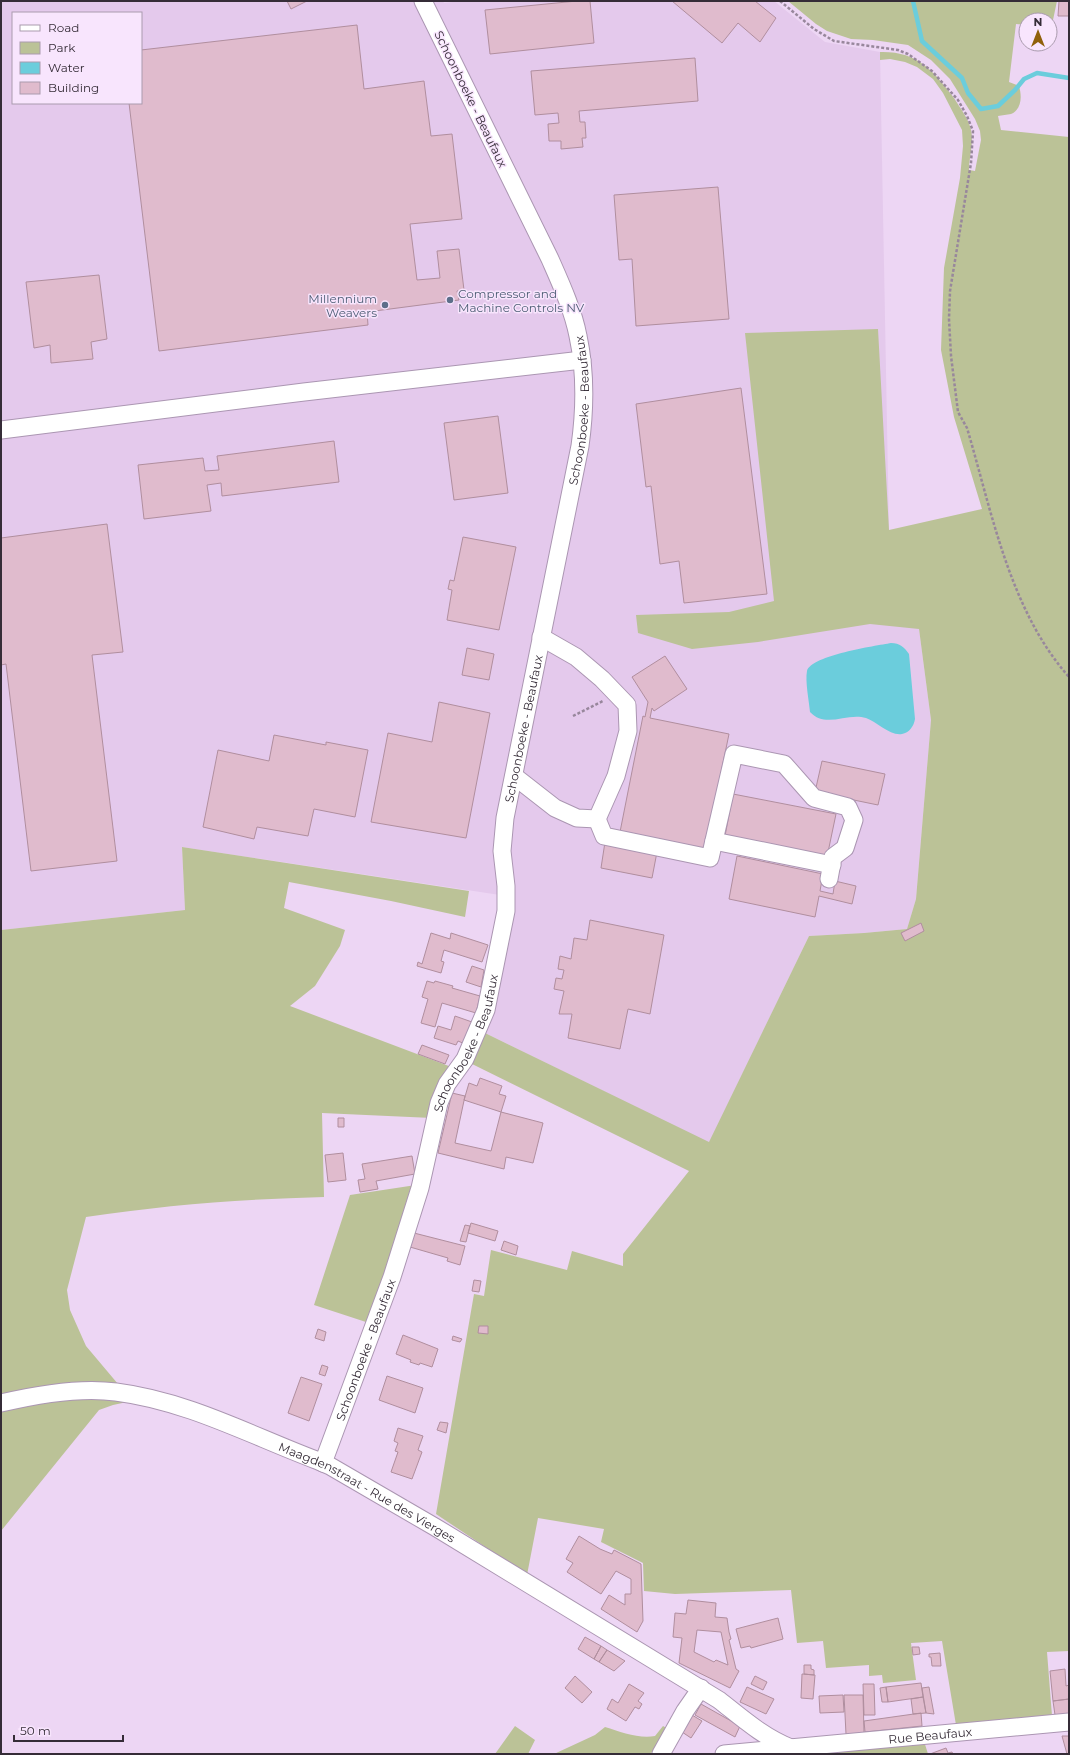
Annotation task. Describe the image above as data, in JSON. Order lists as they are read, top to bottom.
{
  "streets": {
    "street": ["Schoonboeke - Beaufaux", "Maagdenstraat - Rue des Vierges", "Rue Beaufaux"]
  },
  "crossings": [
    ["Schoonboeke - Beaufaux", "Maagdenstraat - Rue des Vierges"],
    ["Maagdenstraat - Rue des Vierges", "Rue Beaufaux"]
  ],
  "places": ["Compressor and Machine Controls NV", "Millennium Weavers"],
  "legend": [
    "Road",
    "Park",
    "Water",
    "Building"
  ],
  "scale_bar": "50 m",
  "north": "top"
}
